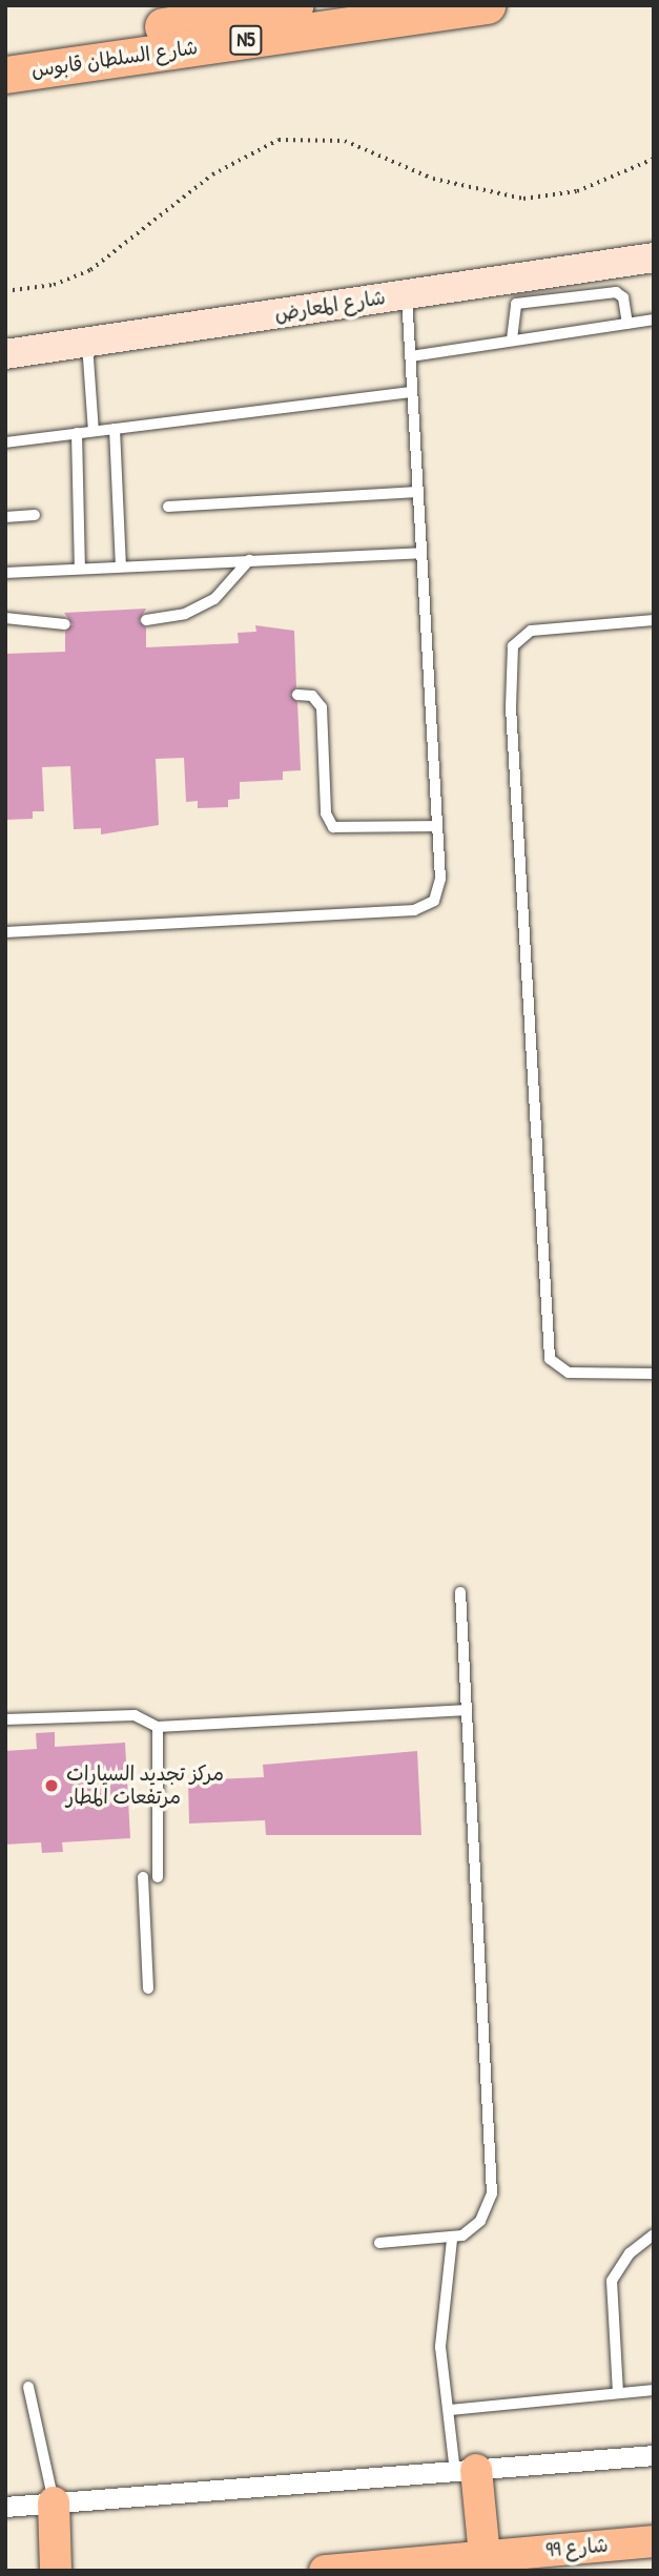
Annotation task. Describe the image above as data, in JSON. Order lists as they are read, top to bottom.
{
  "streets": {
    "highway": ["N5", "شارع السلطان قابوس"],
    "main road": ["شارع المعارض", "99 شارع"]
  },
  "places": ["مركز تجديد السيارات مرتفعات المطار"]
}
